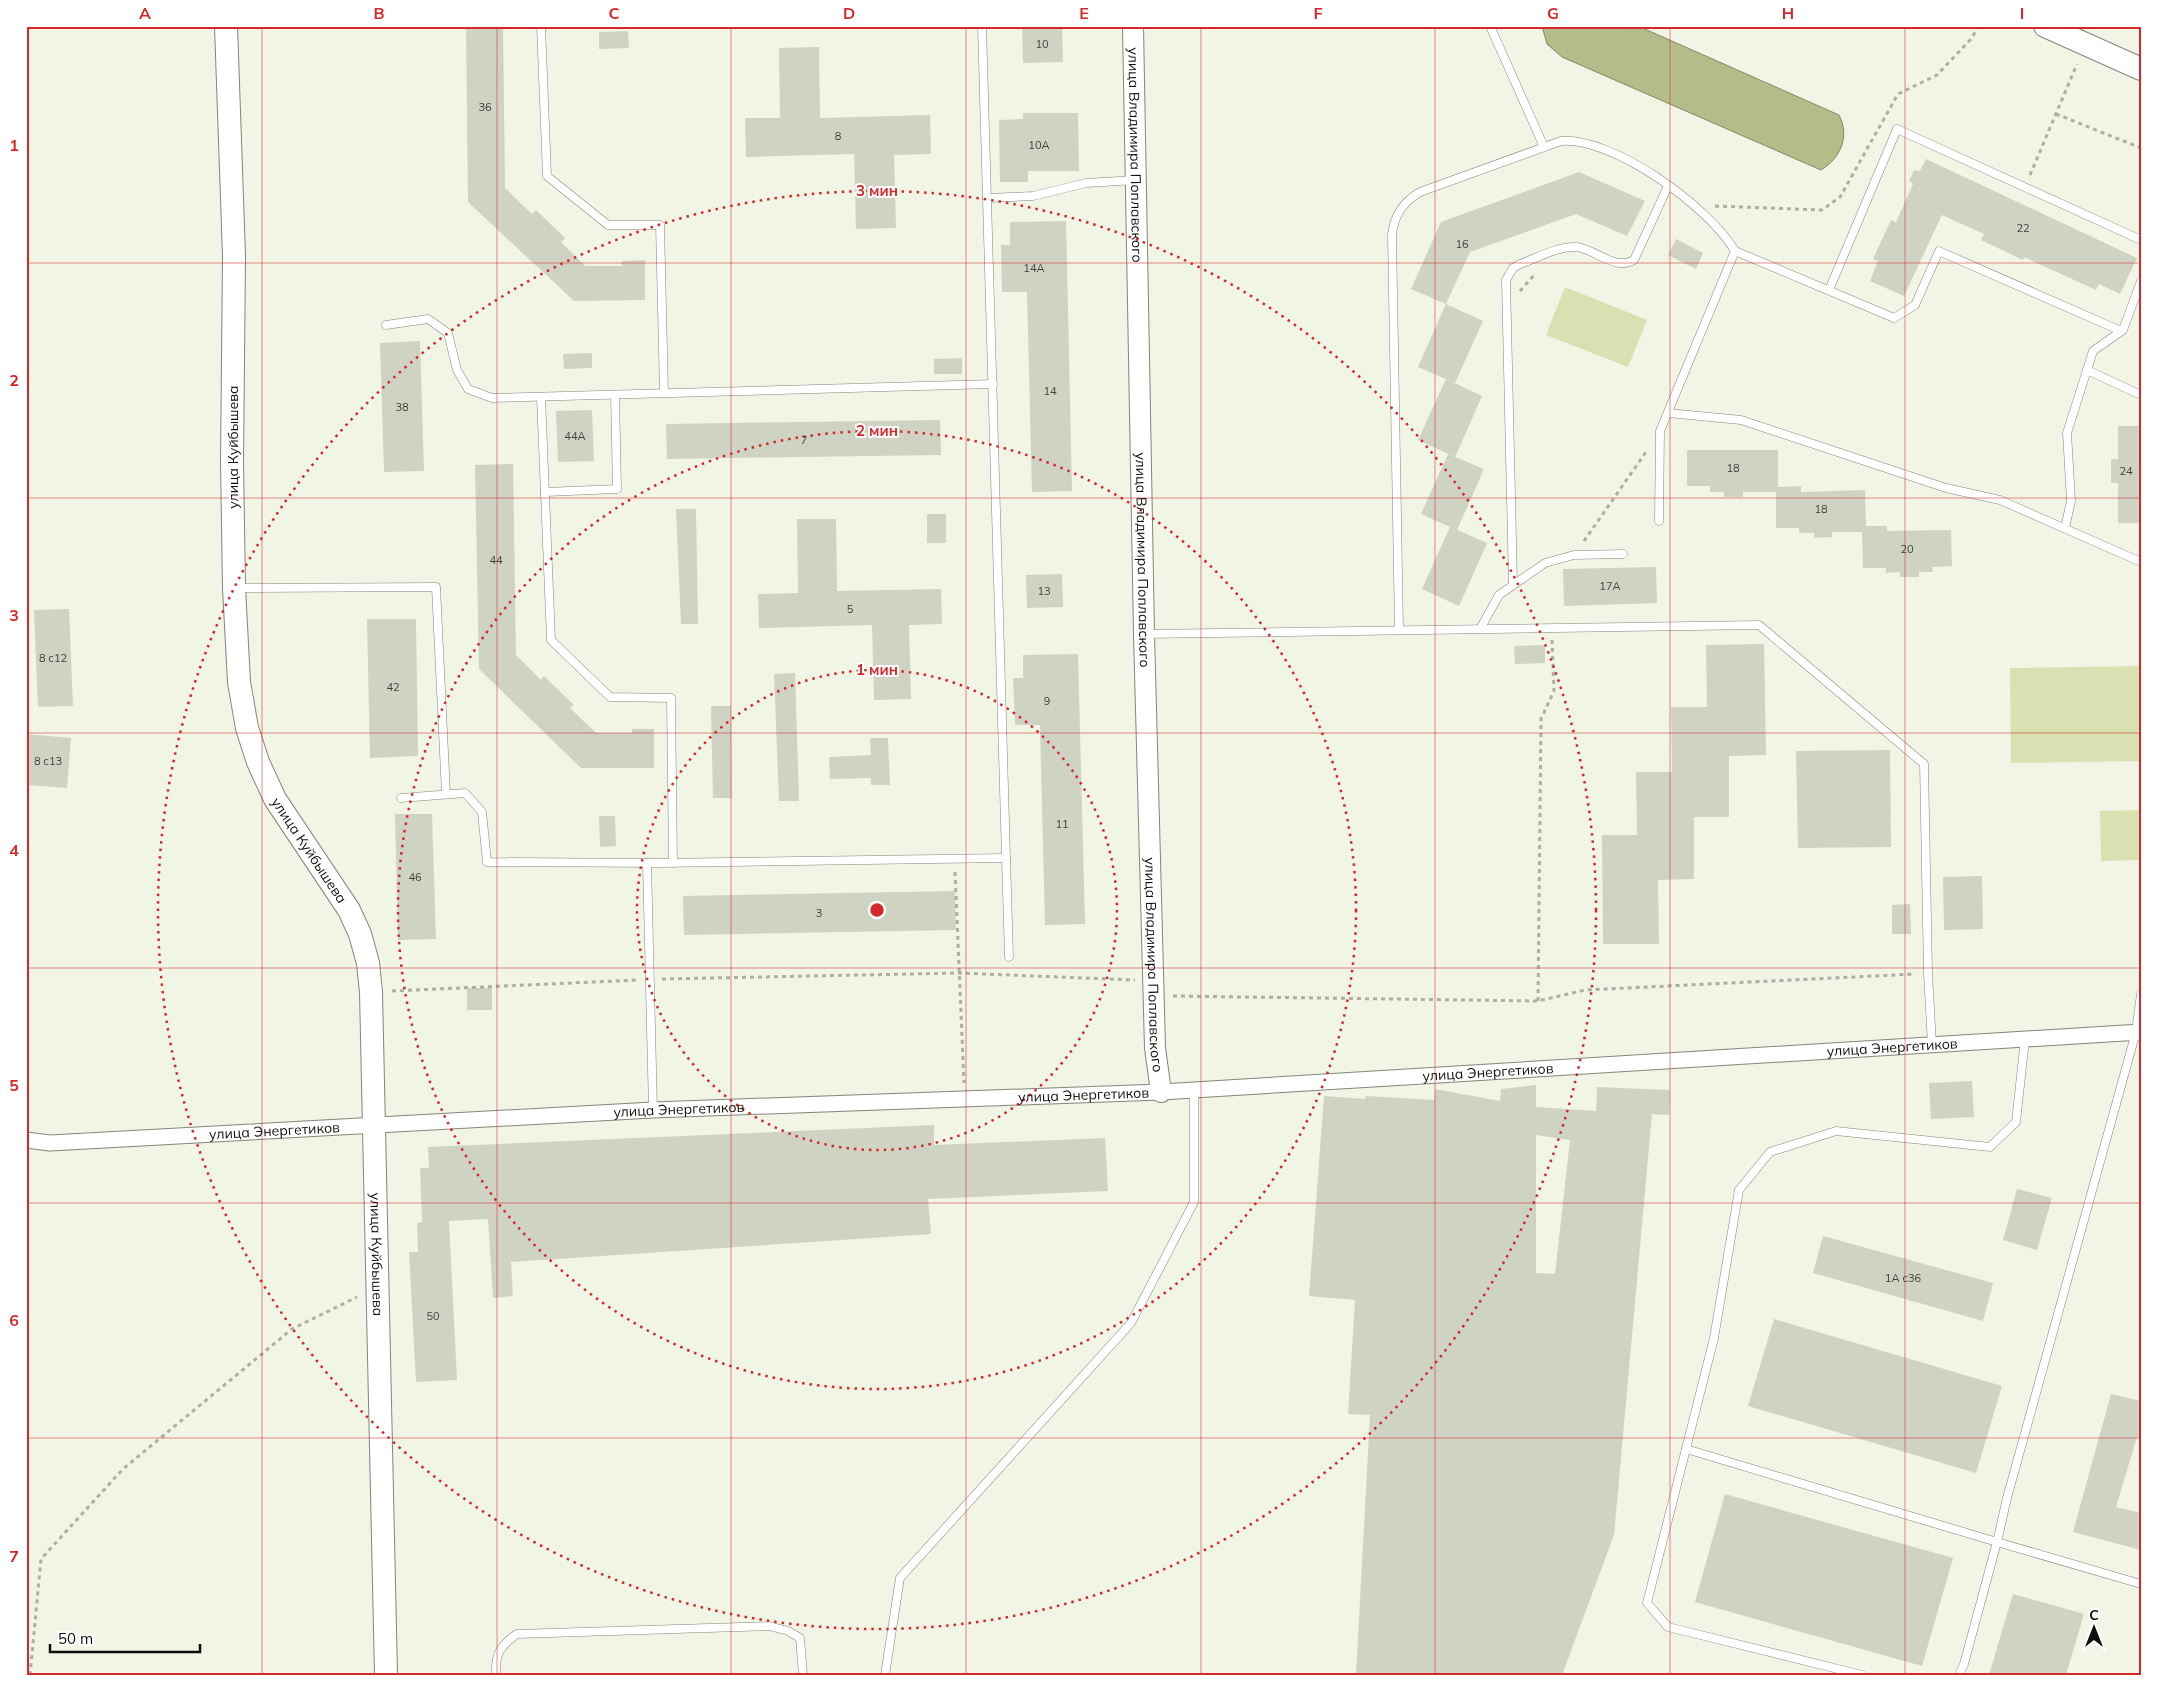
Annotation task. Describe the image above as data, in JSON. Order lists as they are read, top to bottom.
{
  "streets": {
    "main road": ["улица Куйбышева"],
    "street": ["улица Владимира Поплавского", "улица Энергетиков"]
  },
  "crossings": [
    ["улица Владимира Поплавского", "улица Энергетиков"],
    ["улица Куйбышева", "улица Энергетиков"]
  ],
  "house_numbers": [
    "10",
    "36",
    "8",
    "10А",
    "22",
    "16",
    "14А",
    "14",
    "38",
    "44А",
    "7",
    "18",
    "24",
    "18",
    "20",
    "44",
    "17А",
    "13",
    "5",
    "8 с12",
    "42",
    "9",
    "8 с13",
    "11",
    "46",
    "3",
    "1А с36",
    "50"
  ],
  "scale_bar": "50 m",
  "north": "top",
  "grid": {
    "columns": [
      "A",
      "B",
      "C",
      "D",
      "E",
      "F",
      "G",
      "H",
      "I"
    ],
    "rows": [
      "1",
      "2",
      "3",
      "4",
      "5",
      "6",
      "7"
    ]
  },
  "rings": ["3 мин", "2 мин", "1 мин"]
}
